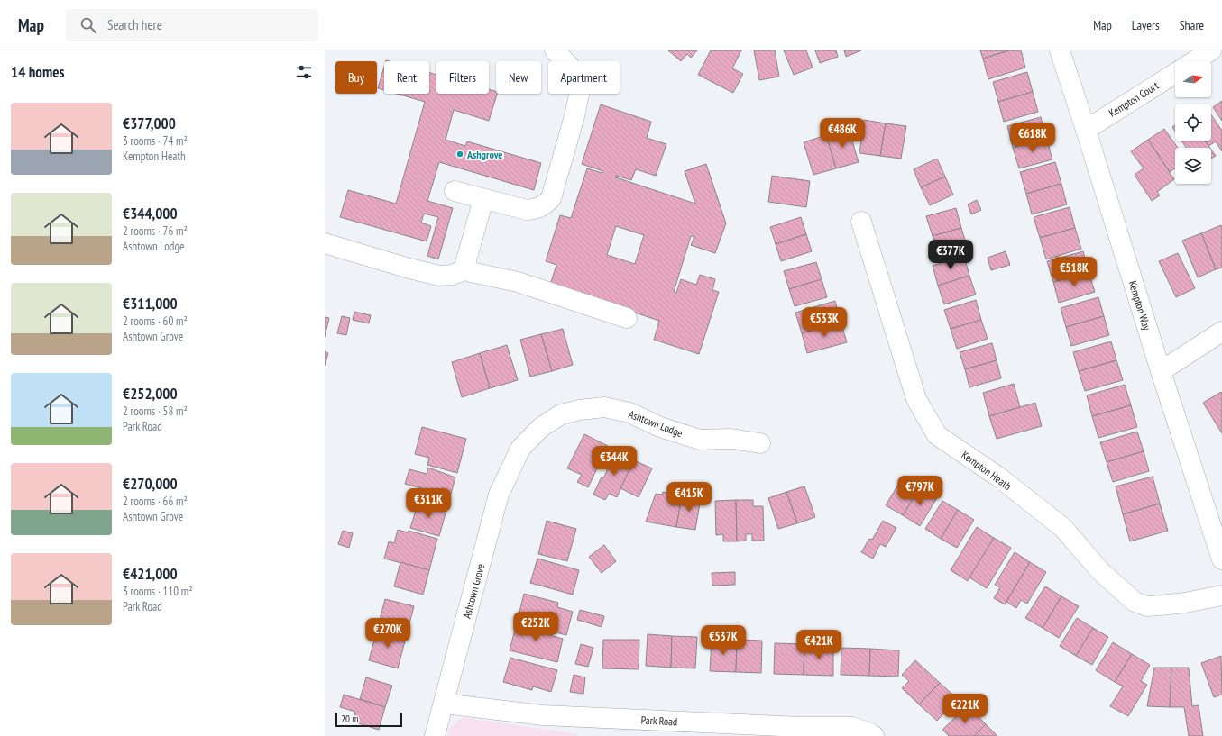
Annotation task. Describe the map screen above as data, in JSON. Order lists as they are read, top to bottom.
{
  "streets": {
    "street": [
      "Kempton Court",
      "Kempton Way",
      "Ashtown Lodge",
      "Kempton Heath",
      "Ashtown Grove",
      "Park Road"
    ]
  },
  "crossings": [
    ["Kempton Court", "Kempton Way"],
    ["Ashtown Lodge", "Ashtown Grove"],
    ["Ashtown Grove", "Park Road"]
  ],
  "places": ["Ashgrove"],
  "scale_bar": "20 m",
  "north": "right",
  "page": {
    "header": "Map",
    "search": "Search here",
    "nav": ["Map", "Layers", "Share"],
    "heading": "14 homes",
    "chip": [
      "Buy",
      "Rent",
      "Filters",
      "New",
      "Apartment"
    ],
    "list": [
      {
        "name": "€377,000",
        "note": "3 rooms · 74 m² · Kempton Heath"
      },
      {
        "name": "€344,000",
        "note": "2 rooms · 76 m² · Ashtown Lodge"
      },
      {
        "name": "€311,000",
        "note": "2 rooms · 60 m² · Ashtown Grove"
      },
      {
        "name": "€252,000",
        "note": "2 rooms · 58 m² · Park Road"
      },
      {
        "name": "€270,000",
        "note": "2 rooms · 66 m² · Ashtown Grove"
      },
      {
        "name": "€421,000",
        "note": "3 rooms · 110 m² · Park Road"
      }
    ],
    "price": [
      "€486K",
      "€618K",
      "€377K",
      "€518K",
      "€533K",
      "€344K",
      "€797K",
      "€415K",
      "€311K",
      "€252K",
      "€270K",
      "€537K",
      "€421K",
      "€221K"
    ],
    "scale": "20 m"
  }
}
